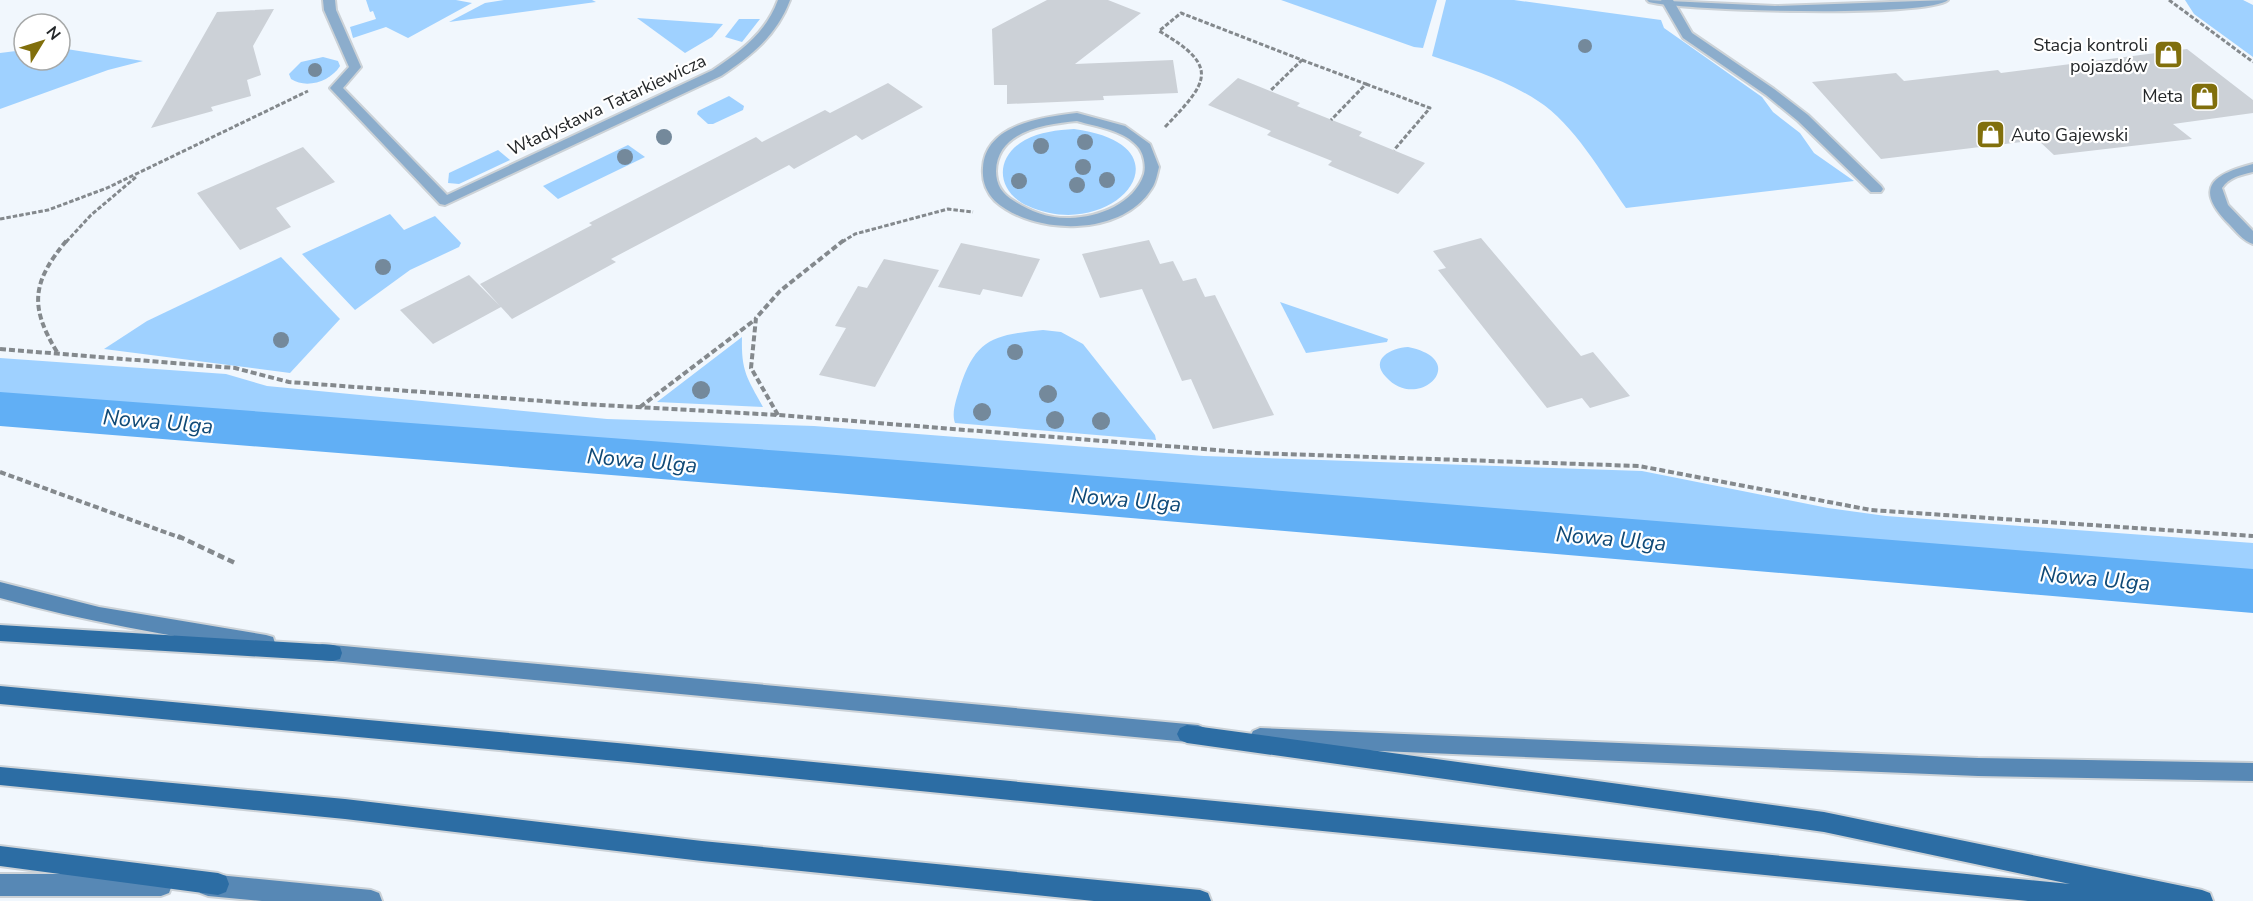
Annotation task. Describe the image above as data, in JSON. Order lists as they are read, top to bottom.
{
  "streets": {
    "street": ["Władysława Tatarkiewicza"]
  },
  "water": ["Nowa Ulga"],
  "places": {
    "shop": ["Stacja kontroli pojazdów", "Meta", "Auto Gajewski"]
  },
  "north": "top right"
}
